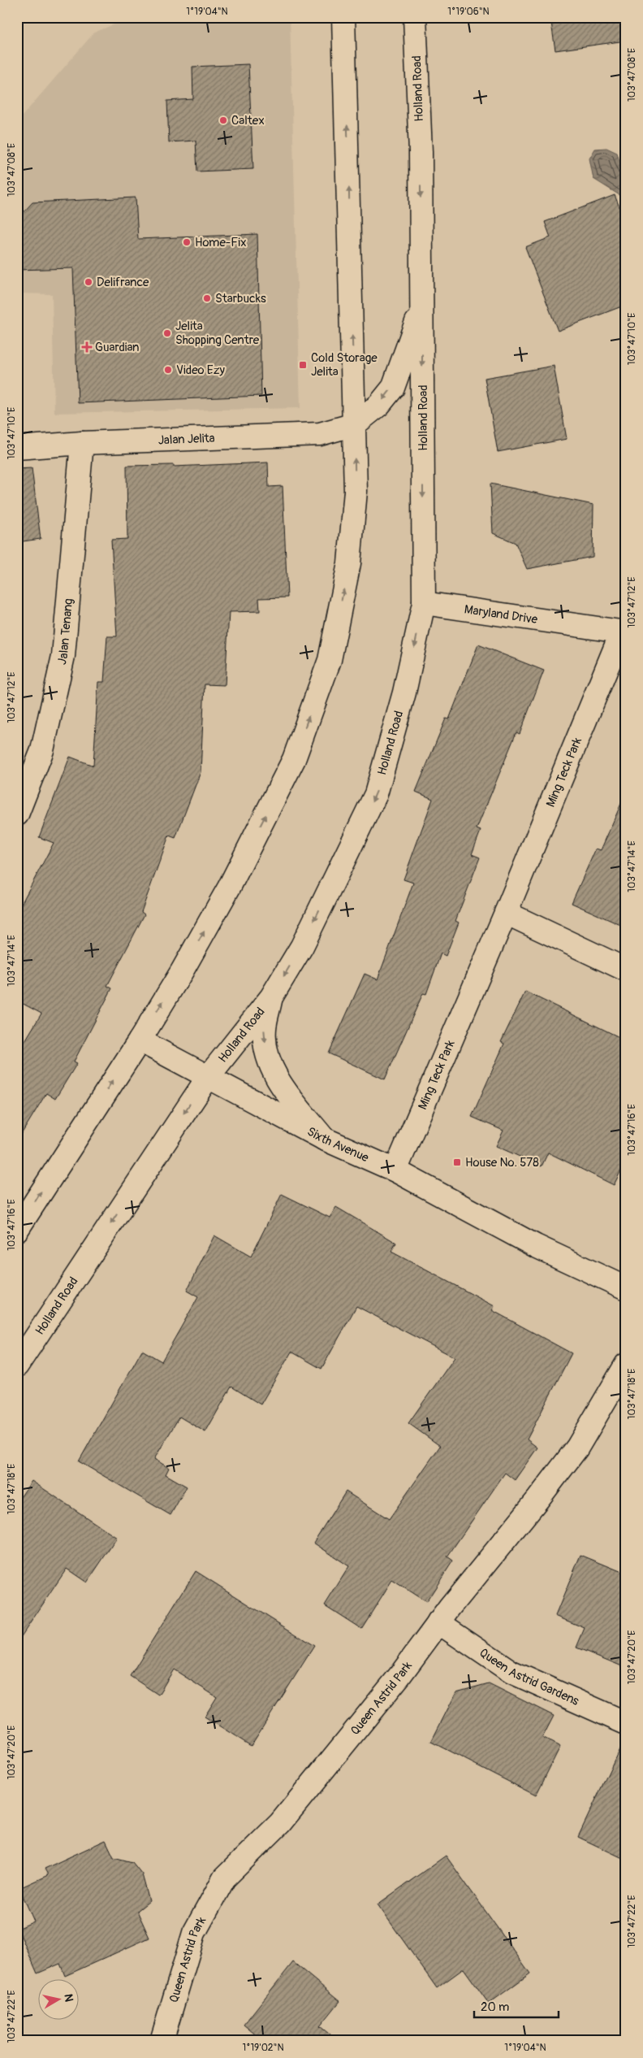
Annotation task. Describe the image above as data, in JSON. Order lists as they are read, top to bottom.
{
  "streets": {
    "main road": [
      "Holland Road",
      "Jalan Jelita",
      "Maryland Drive",
      "Jalan Tenang",
      "Ming Teck Park",
      "Sixth Avenue",
      "Queen Astrid Gardens",
      "Queen Astrid Park"
    ]
  },
  "crossings": [
    ["Holland Road", "Maryland Drive"],
    ["Holland Road", "Sixth Avenue"],
    ["Jalan Jelita", "Jalan Tenang"],
    ["Maryland Drive", "Ming Teck Park"],
    ["Ming Teck Park", "Sixth Avenue"],
    ["Queen Astrid Gardens", "Queen Astrid Park"]
  ],
  "places": {
    "other": [
      "Caltex",
      "Home-Fix",
      "Delifrance",
      "Starbucks",
      "Jelita Shopping Centre",
      "Video Ezy"
    ],
    "health": ["Guardian"],
    "transit": ["Cold Storage Jelita", "House No. 578"]
  },
  "scale_bar": "20 m",
  "north": "right",
  "coordinates": [
    "1°19'04\"N",
    "1°19'06\"N",
    "103°47'08\"E",
    "103°47'10\"E",
    "103°47'12\"E",
    "103°47'14\"E",
    "103°47'16\"E",
    "103°47'18\"E",
    "103°47'20\"E",
    "103°47'22\"E",
    "1°19'02\"N"
  ]
}
